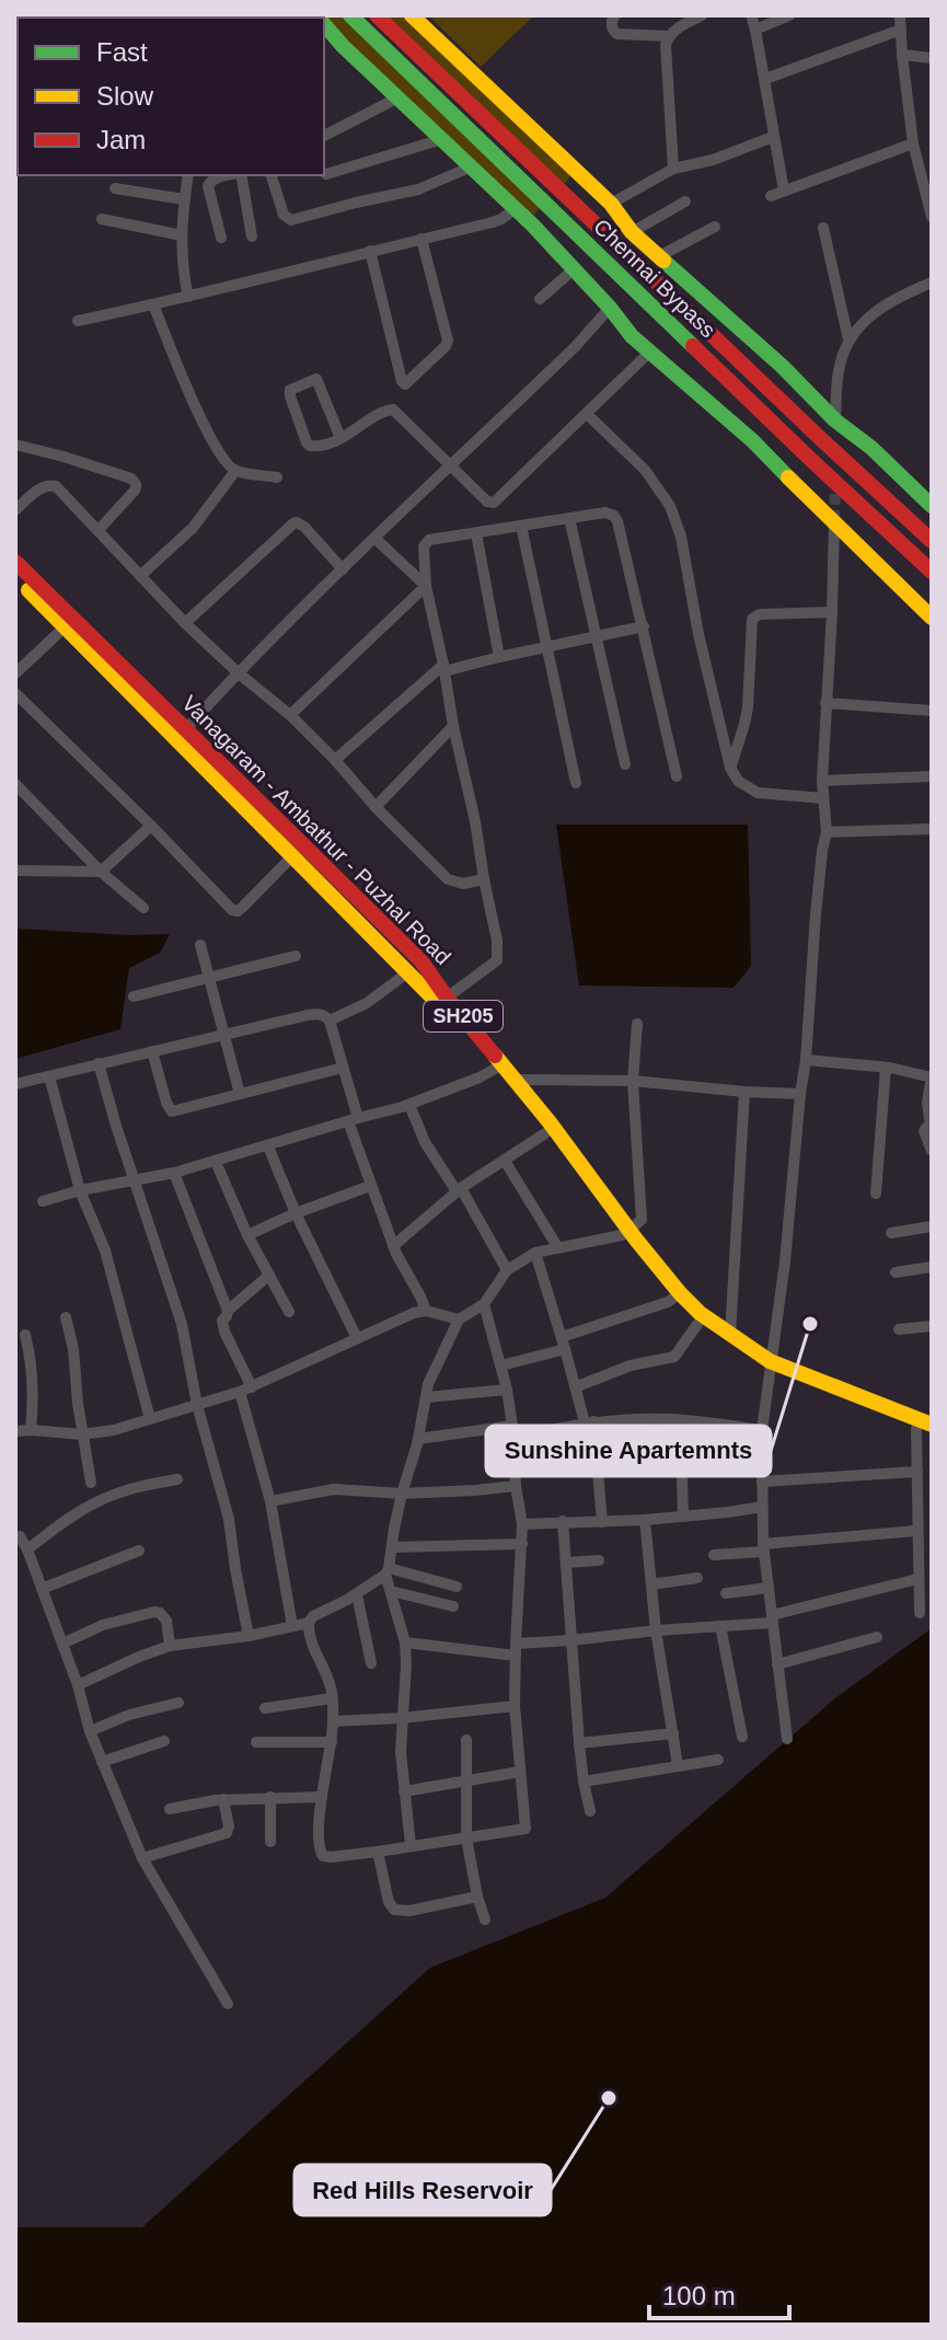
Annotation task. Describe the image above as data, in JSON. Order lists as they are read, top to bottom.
{
  "streets": {
    "main road": ["Chennai Bypass", "Vanagaram - Ambathur - Puzhal Road", "SH205"]
  },
  "places": ["Sunshine Apartemnts", "Red Hills Reservoir"],
  "legend": ["Fast", "Slow", "Jam"],
  "scale_bar": "100 m"
}
